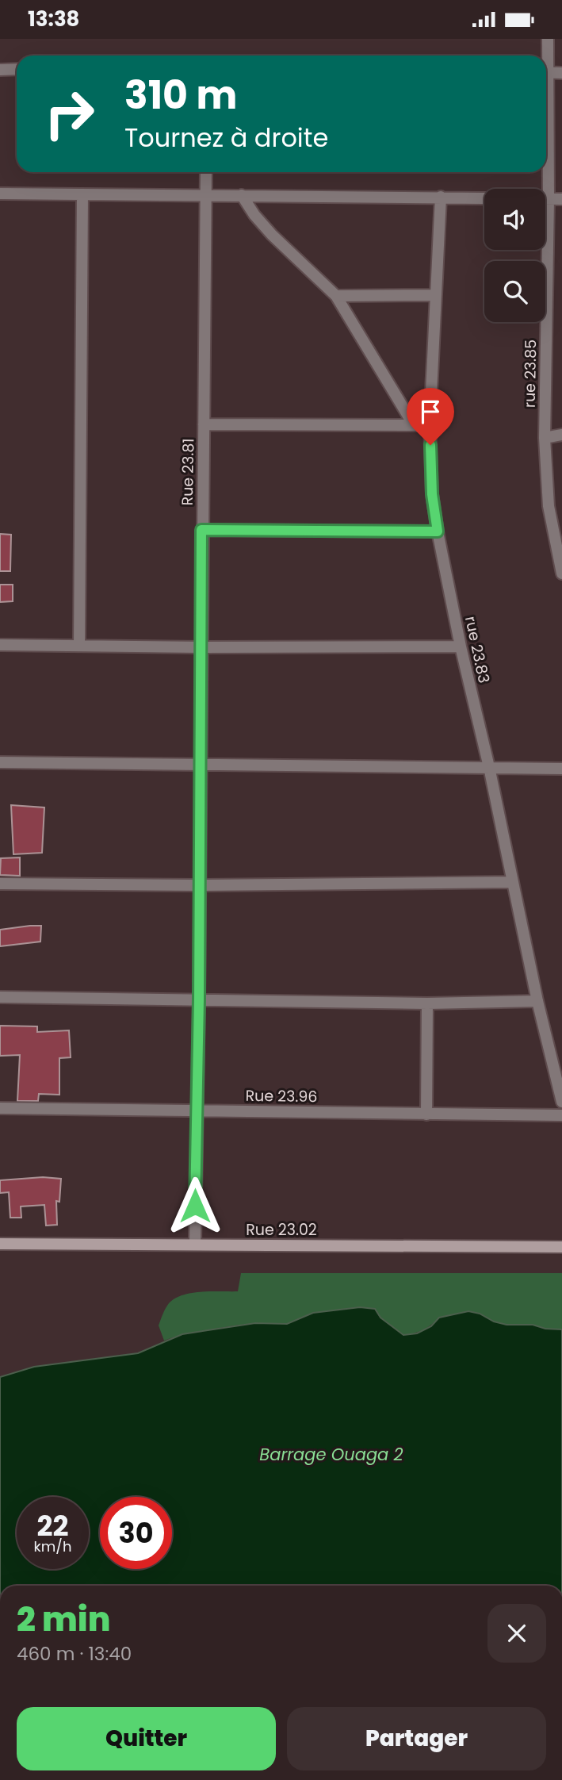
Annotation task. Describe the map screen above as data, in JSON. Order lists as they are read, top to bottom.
{
  "streets": {
    "street": [
      "rue 23.85",
      "Rue 23.81",
      "rue 23.83",
      "Rue 23.96",
      "Rue 23.02"
    ]
  },
  "crossings": [
    ["Rue 23.81", "Rue 23.96"],
    ["Rue 23.81", "Rue 23.02"]
  ],
  "water": ["Barrage Ouaga 2"],
  "page": {
    "status": "13:38",
    "turn": ["310 m", "Tournez à droite"],
    "speed": "22 km/h",
    "limit": "30",
    "heading": ["2 min", "460 m · 13:40"],
    "buttons": ["Quitter", "Partager"]
  }
}
